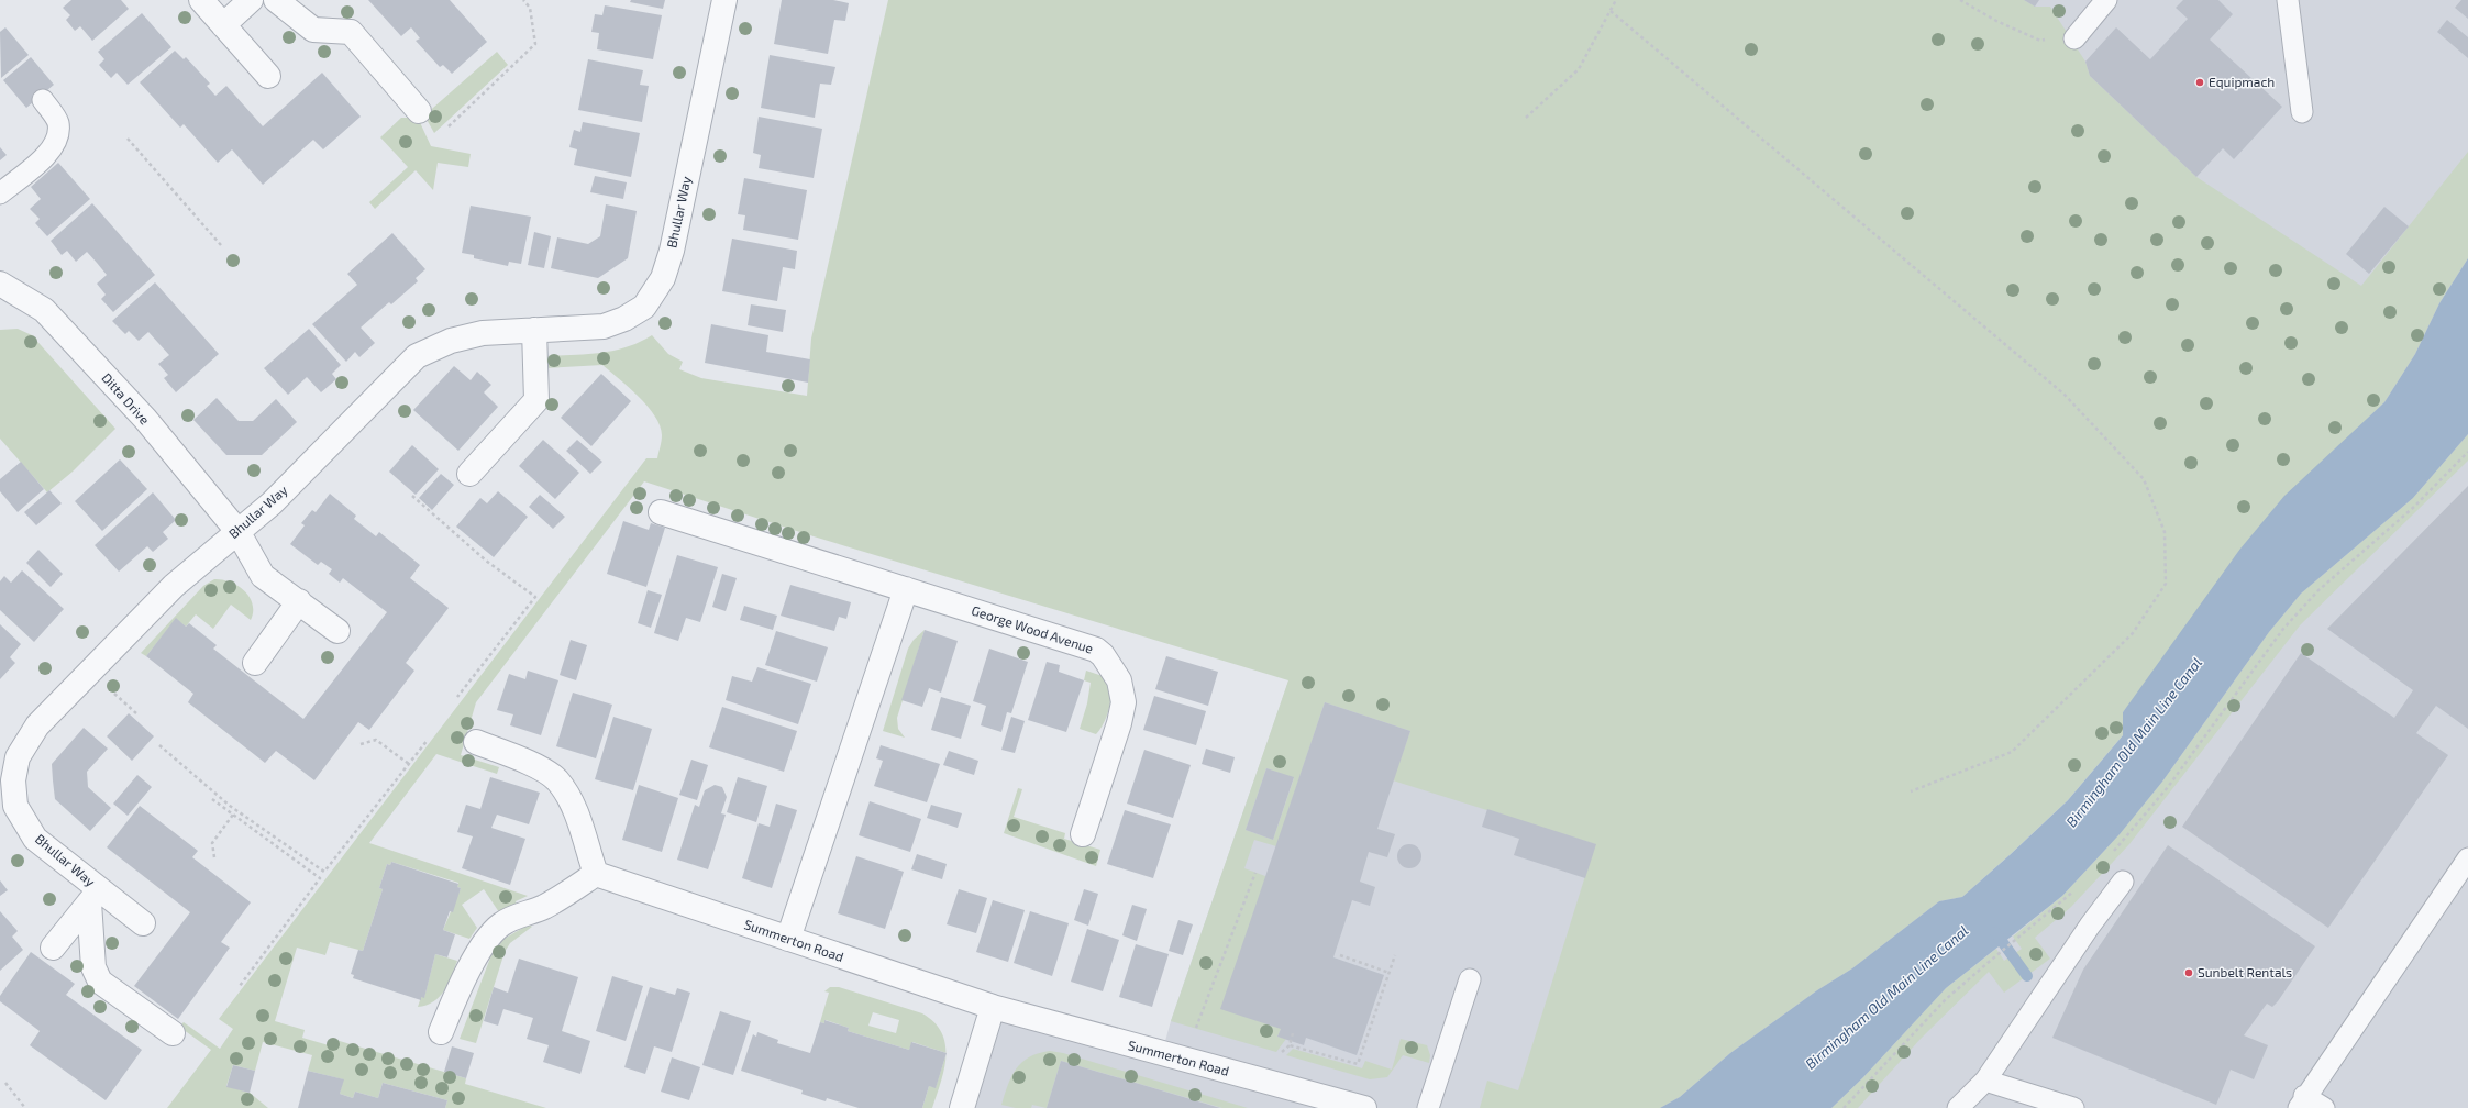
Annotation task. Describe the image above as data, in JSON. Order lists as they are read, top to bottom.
{
  "streets": {
    "street": [
      "Bhullar Way",
      "Ditta Drive",
      "George Wood Avenue",
      "Summerton Road"
    ]
  },
  "crossings": [
    ["Bhullar Way", "Ditta Drive"]
  ],
  "water": ["Birmingham Old Main Line Canal"],
  "places": ["Equipmach", "Sunbelt Rentals"]
}
